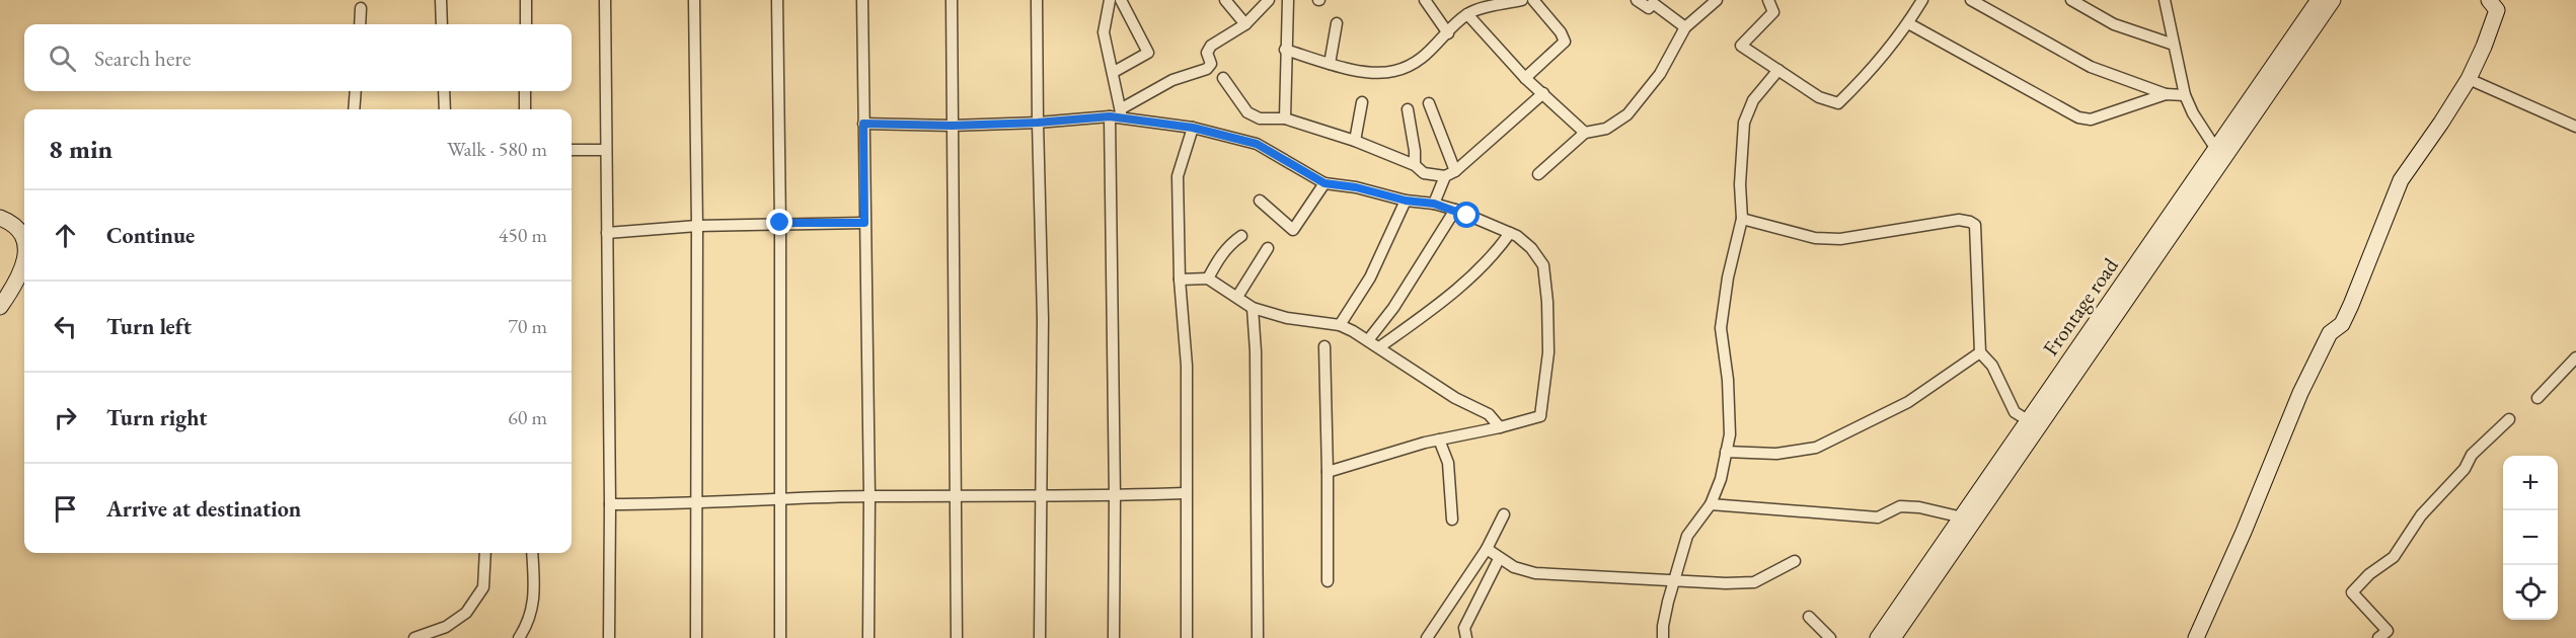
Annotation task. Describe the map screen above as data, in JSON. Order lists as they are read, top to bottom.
{
  "streets": {
    "main road": ["Frontage road"]
  },
  "page": {
    "search": "Search here",
    "heading": ["8 min", "Walk · 580 m"],
    "list": [
      ["Continue", "450 m"],
      ["Turn left", "70 m"],
      ["Turn right", "60 m"],
      "Arrive at destination"
    ],
    "map_buttons": ["+", "−"]
  }
}
